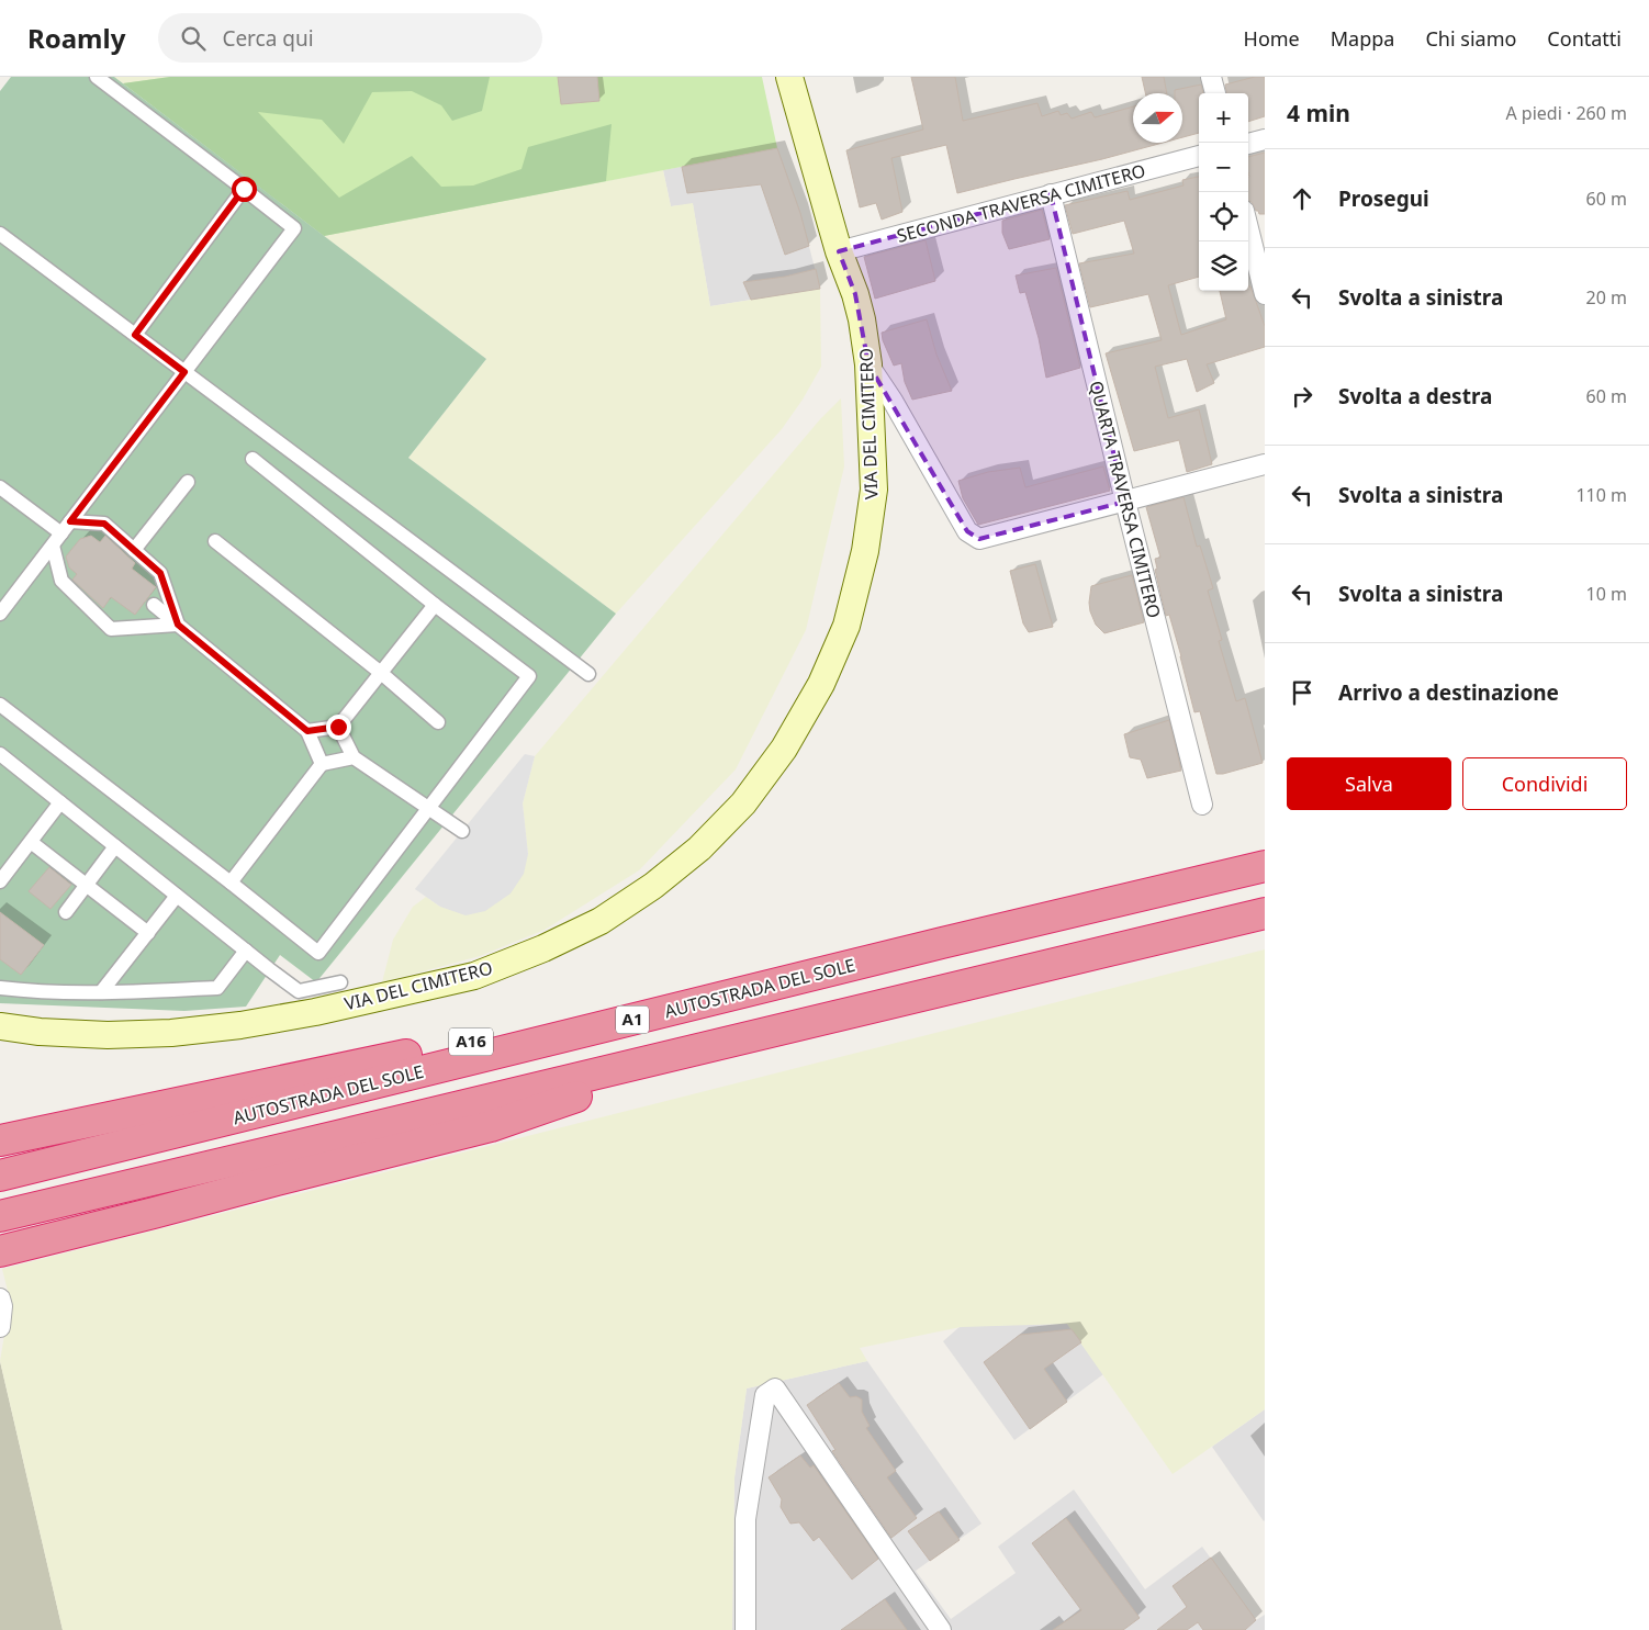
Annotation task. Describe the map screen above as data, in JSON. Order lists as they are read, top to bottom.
{
  "streets": {
    "highway": ["AUTOSTRADA DEL SOLE", "A1", "A16"],
    "main road": ["VIA DEL CIMITERO"],
    "street": ["SECONDA TRAVERSA CIMITERO", "QUARTA TRAVERSA CIMITERO"]
  },
  "crossings": [
    ["SECONDA TRAVERSA CIMITERO", "VIA DEL CIMITERO"],
    ["SECONDA TRAVERSA CIMITERO", "QUARTA TRAVERSA CIMITERO"],
    ["AUTOSTRADA DEL SOLE", "A16"]
  ],
  "north": "right",
  "page": {
    "header": "Roamly",
    "search": "Cerca qui",
    "nav": [
      "Home",
      "Mappa",
      "Chi siamo",
      "Contatti"
    ],
    "heading": ["4 min", "A piedi · 260 m"],
    "map_buttons": ["+", "−"],
    "list": [
      ["Prosegui", "60 m"],
      ["Svolta a sinistra", "20 m"],
      ["Svolta a destra", "60 m"],
      ["Svolta a sinistra", "110 m"],
      ["Svolta a sinistra", "10 m"],
      "Arrivo a destinazione"
    ],
    "buttons": ["Salva", "Condividi"]
  }
}
